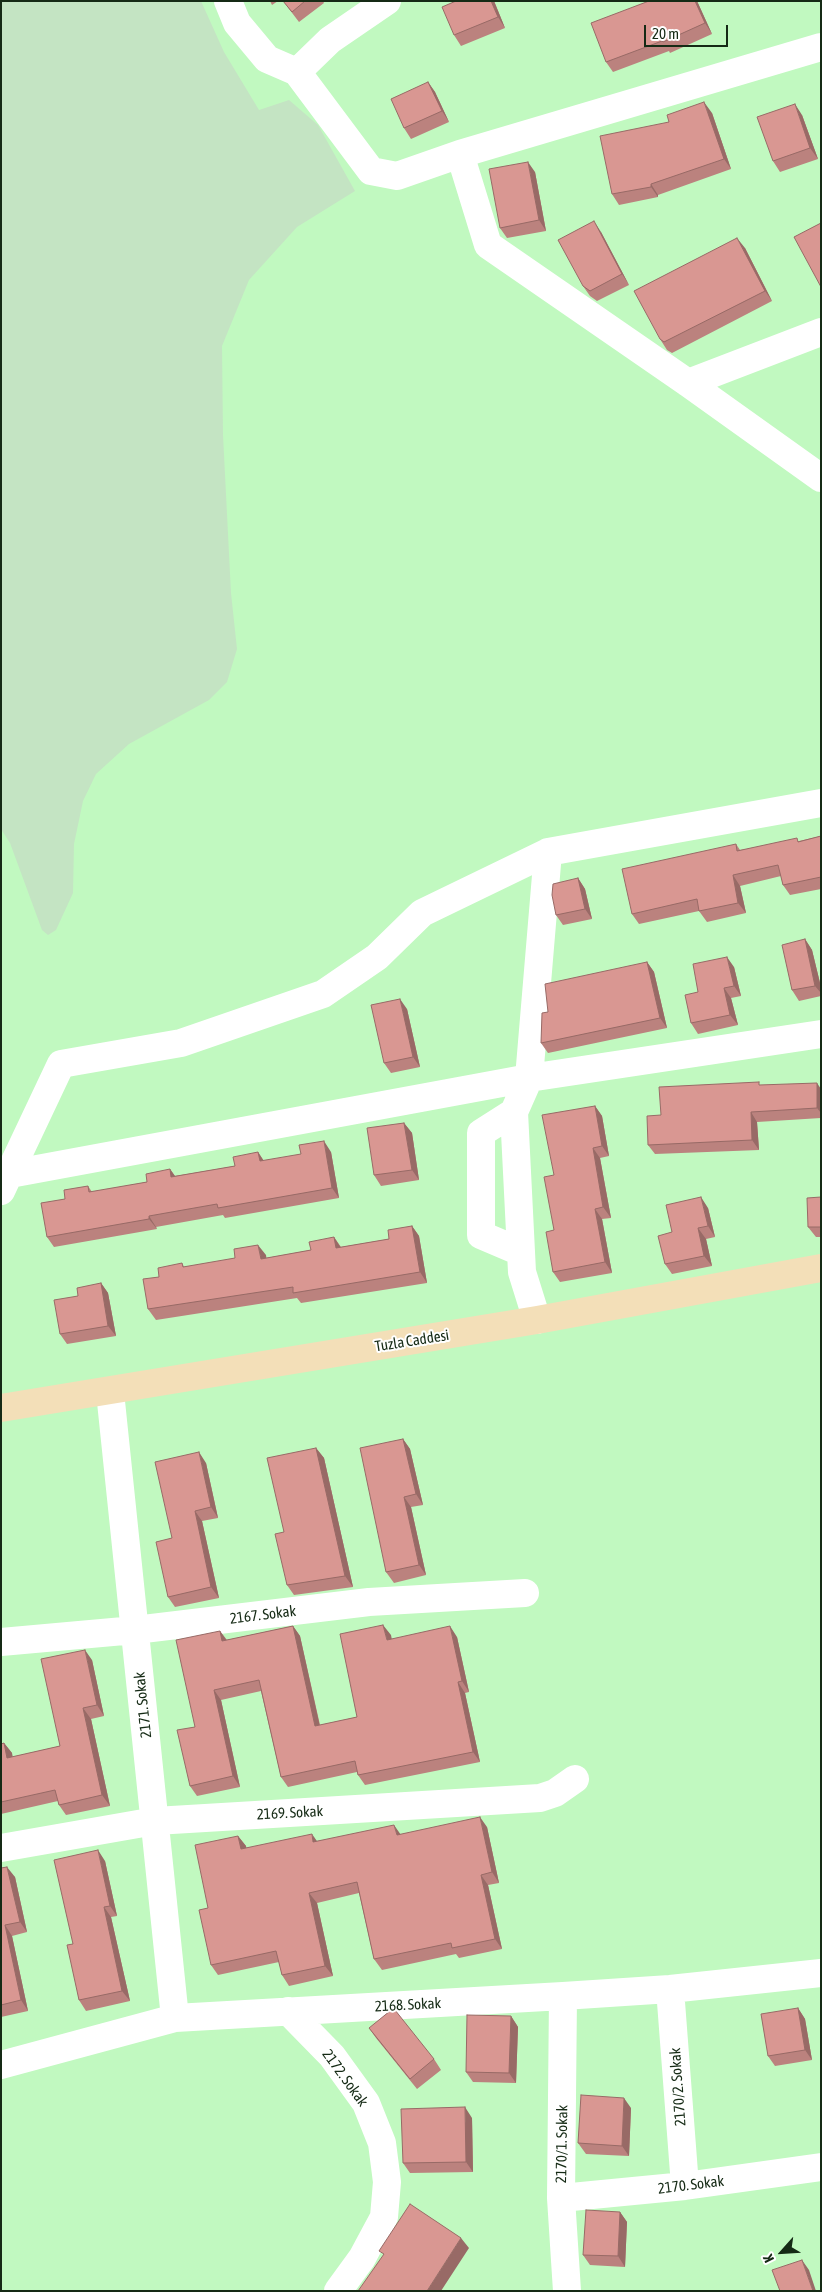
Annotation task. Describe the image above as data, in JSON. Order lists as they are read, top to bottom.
{
  "streets": {
    "main road": ["Tuzla Caddesi"],
    "street": [
      "2167. Sokak",
      "2171. Sokak",
      "2169. Sokak",
      "2168. Sokak",
      "2172. Sokak",
      "2170/2. Sokak",
      "2170/1. Sokak",
      "2170. Sokak"
    ]
  },
  "crossings": [
    ["Tuzla Caddesi", "2171. Sokak"],
    ["2167. Sokak", "2171. Sokak"],
    ["2171. Sokak", "2169. Sokak"],
    ["2171. Sokak", "2168. Sokak"],
    ["2168. Sokak", "2172. Sokak"],
    ["2168. Sokak", "2170/2. Sokak"],
    ["2168. Sokak", "2170/1. Sokak"],
    ["2170/2. Sokak", "2170. Sokak"],
    ["2170/1. Sokak", "2170. Sokak"]
  ],
  "scale_bar": "20 m",
  "north": "bottom left"
}
